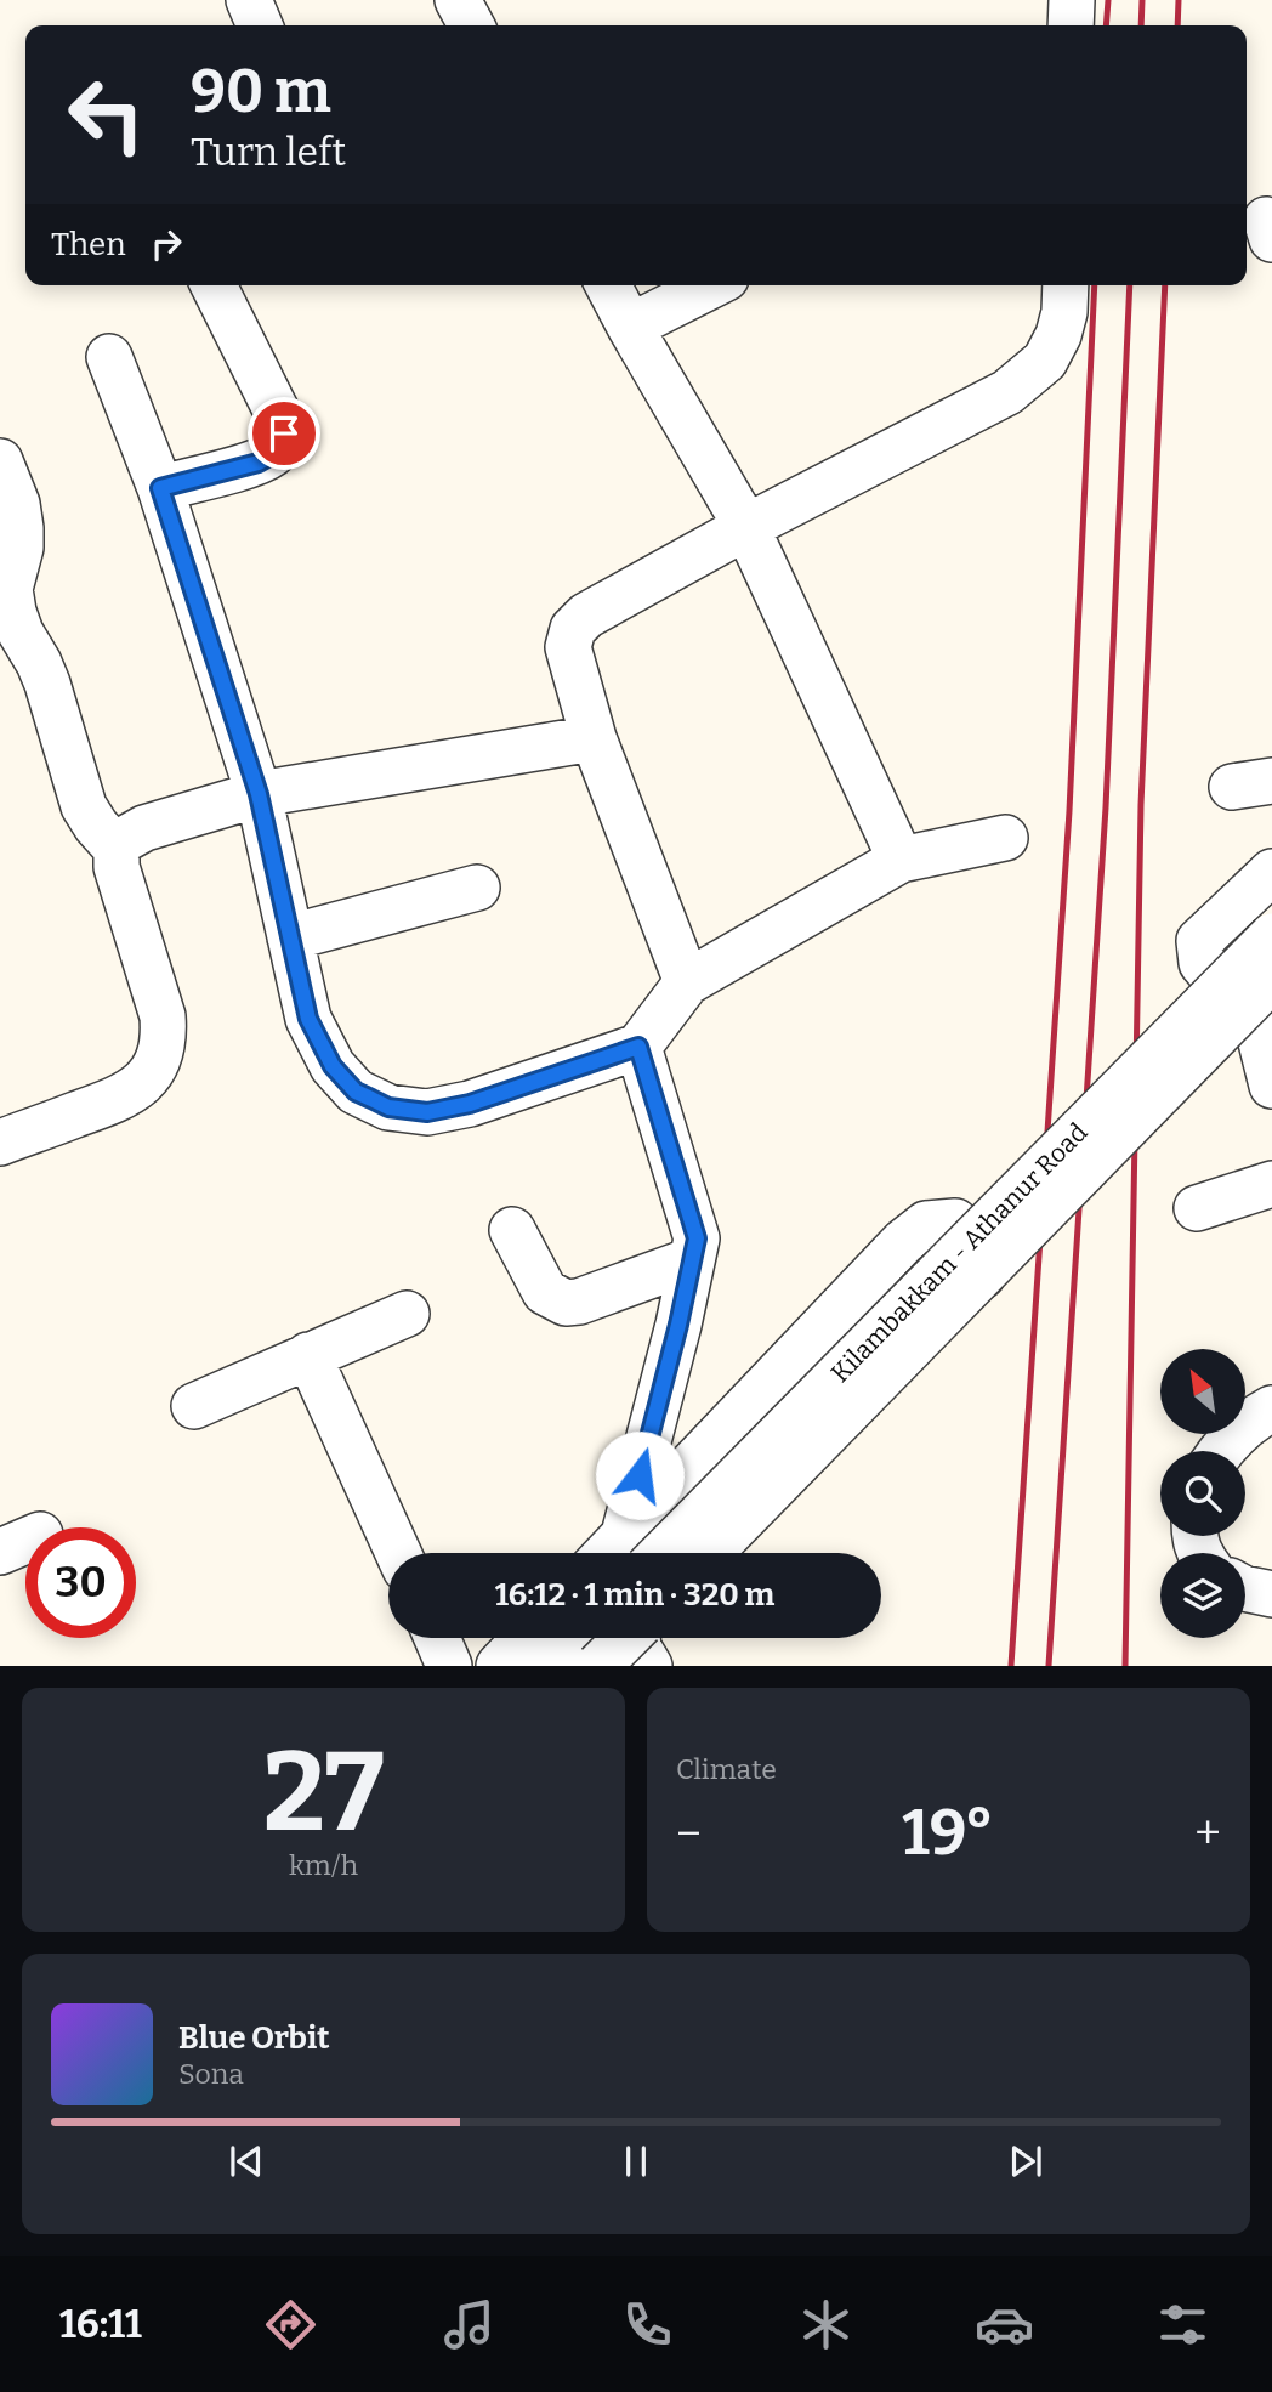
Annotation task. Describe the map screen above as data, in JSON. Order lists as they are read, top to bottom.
{
  "streets": {
    "street": ["Kilambakkam - Athanur Road"]
  },
  "north": "top left",
  "page": {
    "turn": ["90 m", "Turn left"],
    "then": "Then",
    "limit": "30",
    "trip": "16:12 · 1 min · 320 m",
    "tile": [
      ["27", "km/h"],
      "Climate"
    ],
    "heat": ["−", "19°", "+"],
    "song": ["Blue Orbit", "Sona"],
    "tabs": "16:11"
  }
}
